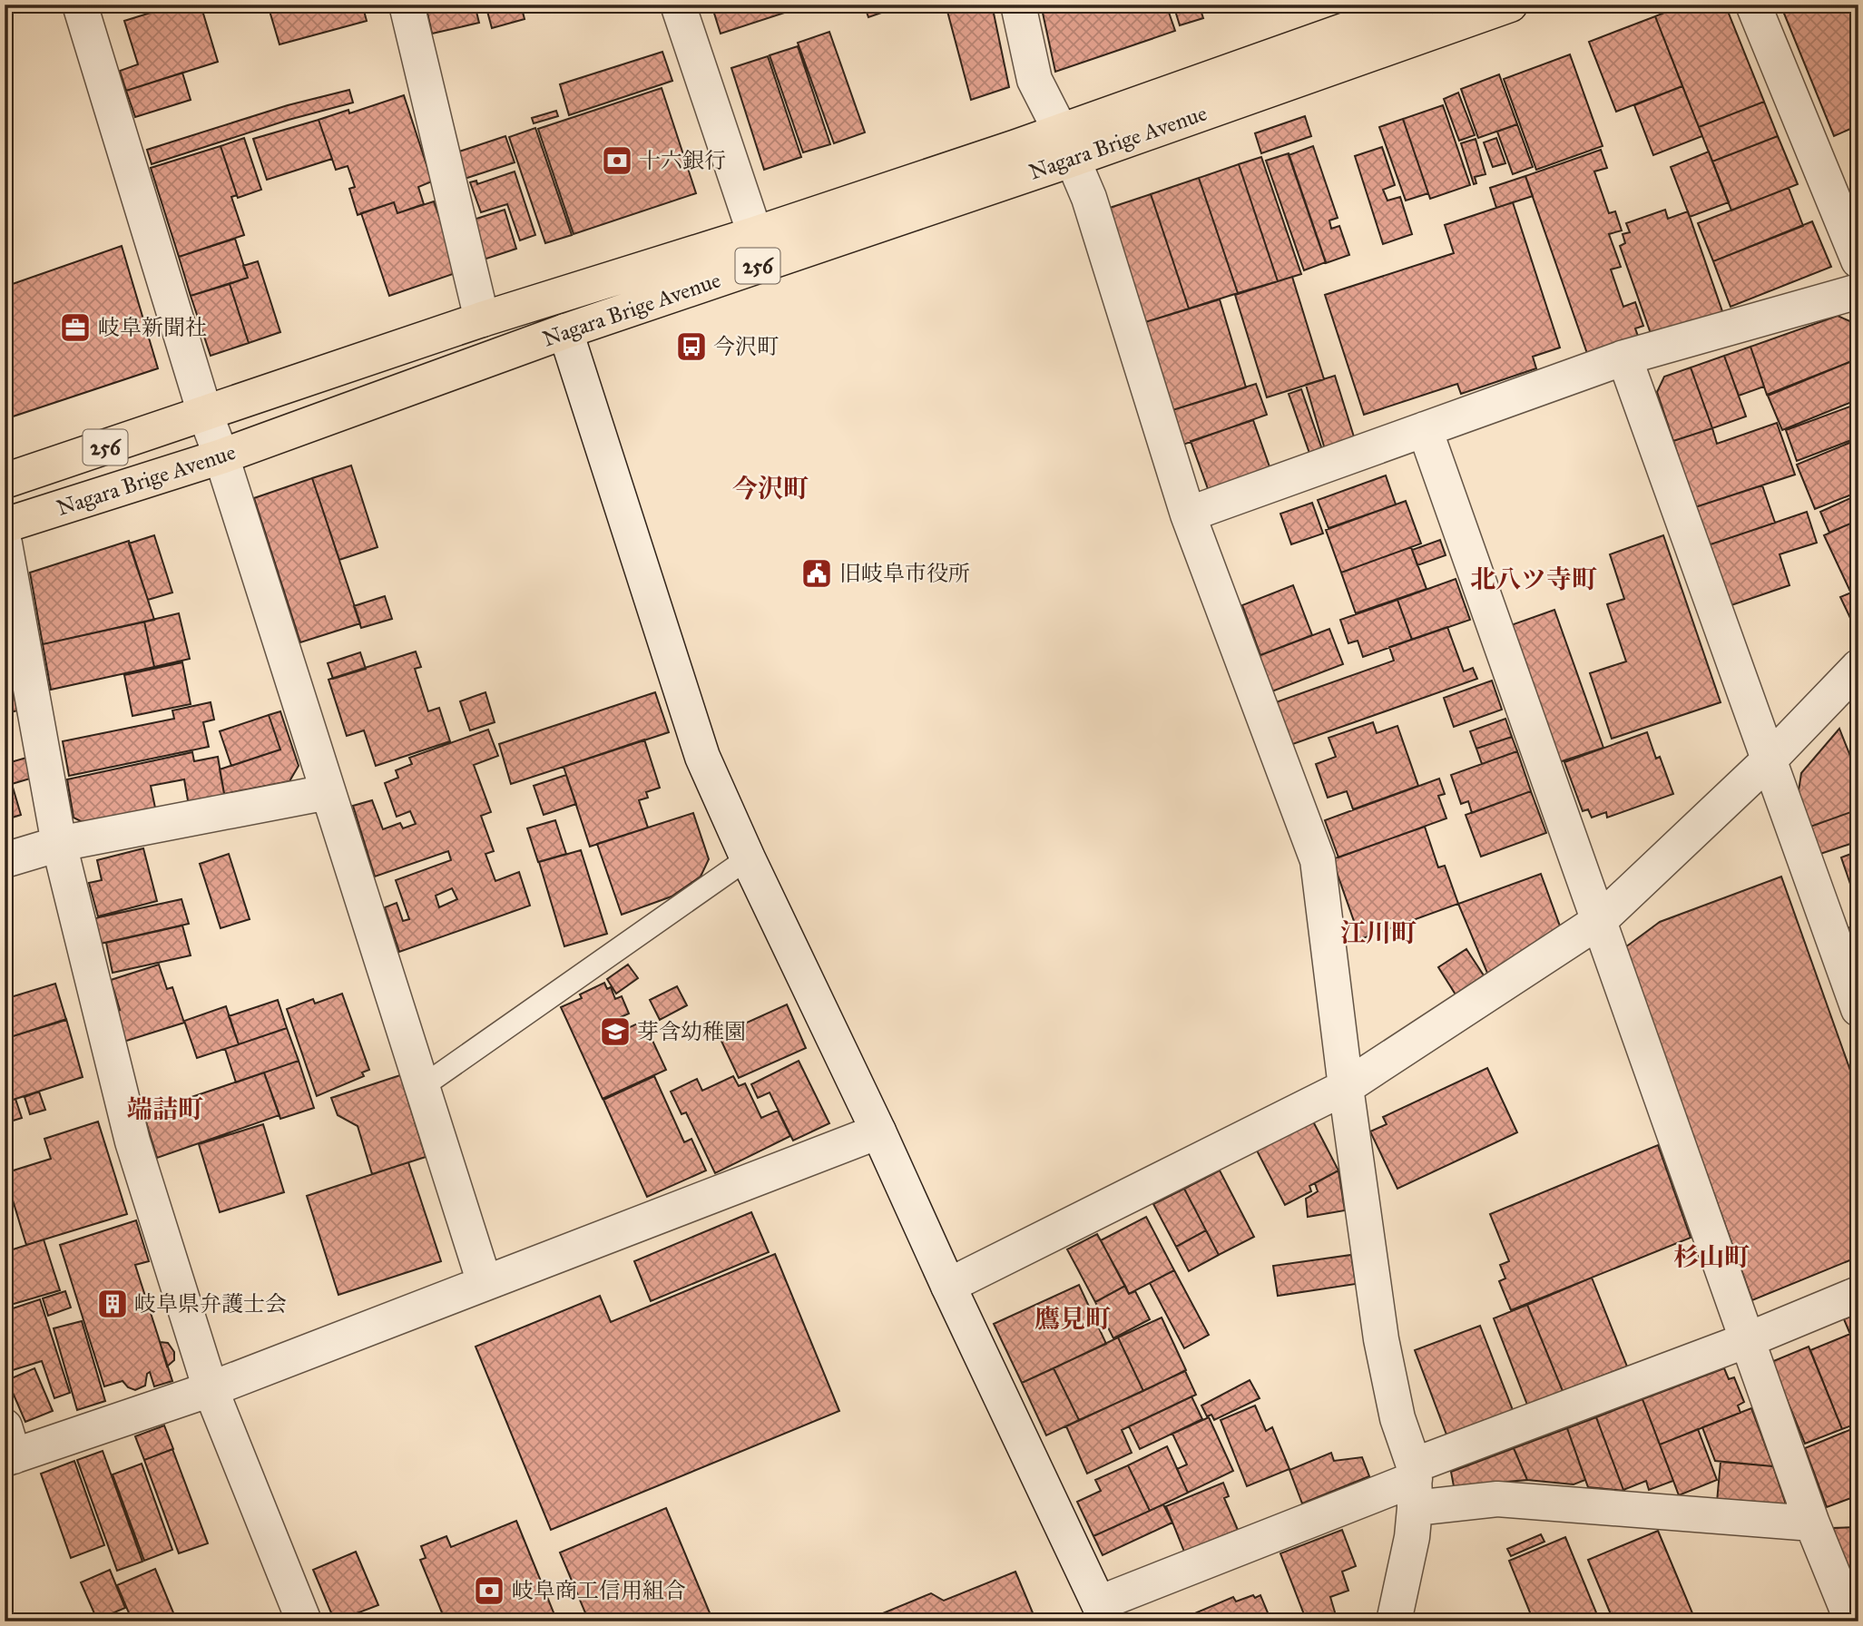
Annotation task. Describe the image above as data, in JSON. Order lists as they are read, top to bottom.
{
  "streets": {
    "highway": ["Nagara Brige Avenue", "256"]
  },
  "districts": [
    "今沢町",
    "北八ツ寺町",
    "江川町",
    "端詰町",
    "杉山町",
    "鷹見町"
  ],
  "places": {
    "bank": ["十六銀行", "岐阜商工信用組合"],
    "office": ["岐阜新聞社"],
    "bus stop": ["今沢町"],
    "public building": ["旧岐阜市役所"],
    "school or university": ["芽含幼稚園"],
    "building": ["岐阜県弁護士会"]
  }
}
